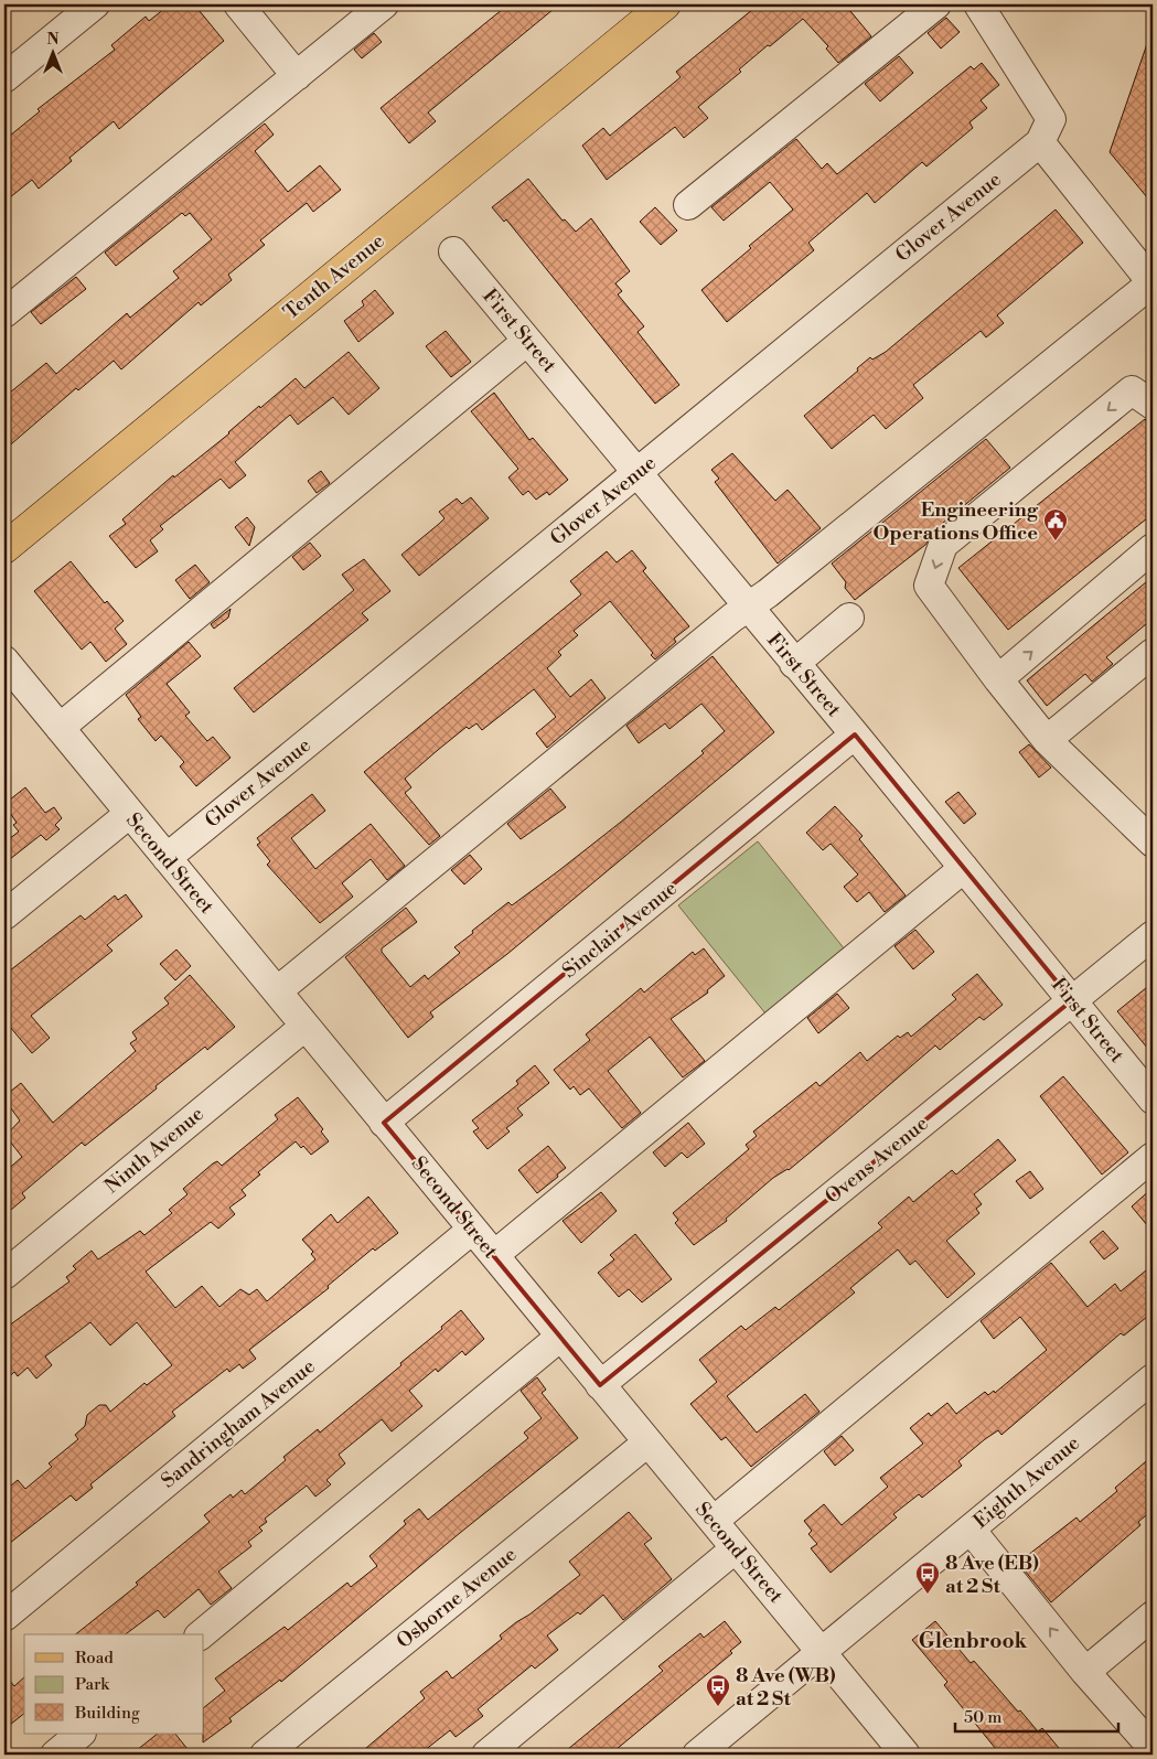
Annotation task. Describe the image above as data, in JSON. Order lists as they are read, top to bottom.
{
  "streets": {
    "main road": ["Tenth Avenue"],
    "street": [
      "Glover Avenue",
      "First Street",
      "Second Street",
      "Sinclair Avenue",
      "Ninth Avenue",
      "Ovens Avenue",
      "Sandringham Avenue",
      "Eighth Avenue",
      "Osborne Avenue"
    ]
  },
  "crossings": [
    ["Glover Avenue", "First Street"],
    ["Glover Avenue", "Second Street"],
    ["First Street", "Sinclair Avenue"],
    ["First Street", "Ovens Avenue"],
    ["Second Street", "Sinclair Avenue"],
    ["Second Street", "Ninth Avenue"],
    ["Second Street", "Ovens Avenue"],
    ["Second Street", "Sandringham Avenue"],
    ["Second Street", "Eighth Avenue"],
    ["Second Street", "Osborne Avenue"]
  ],
  "districts": ["Glenbrook"],
  "places": {
    "public building": ["Engineering Operations Office"],
    "bus stop": ["8 Ave (EB) at 2 St", "8 Ave (WB) at 2 St"]
  },
  "legend": ["Road", "Park", "Building"],
  "scale_bar": "50 m",
  "north": "top"
}
